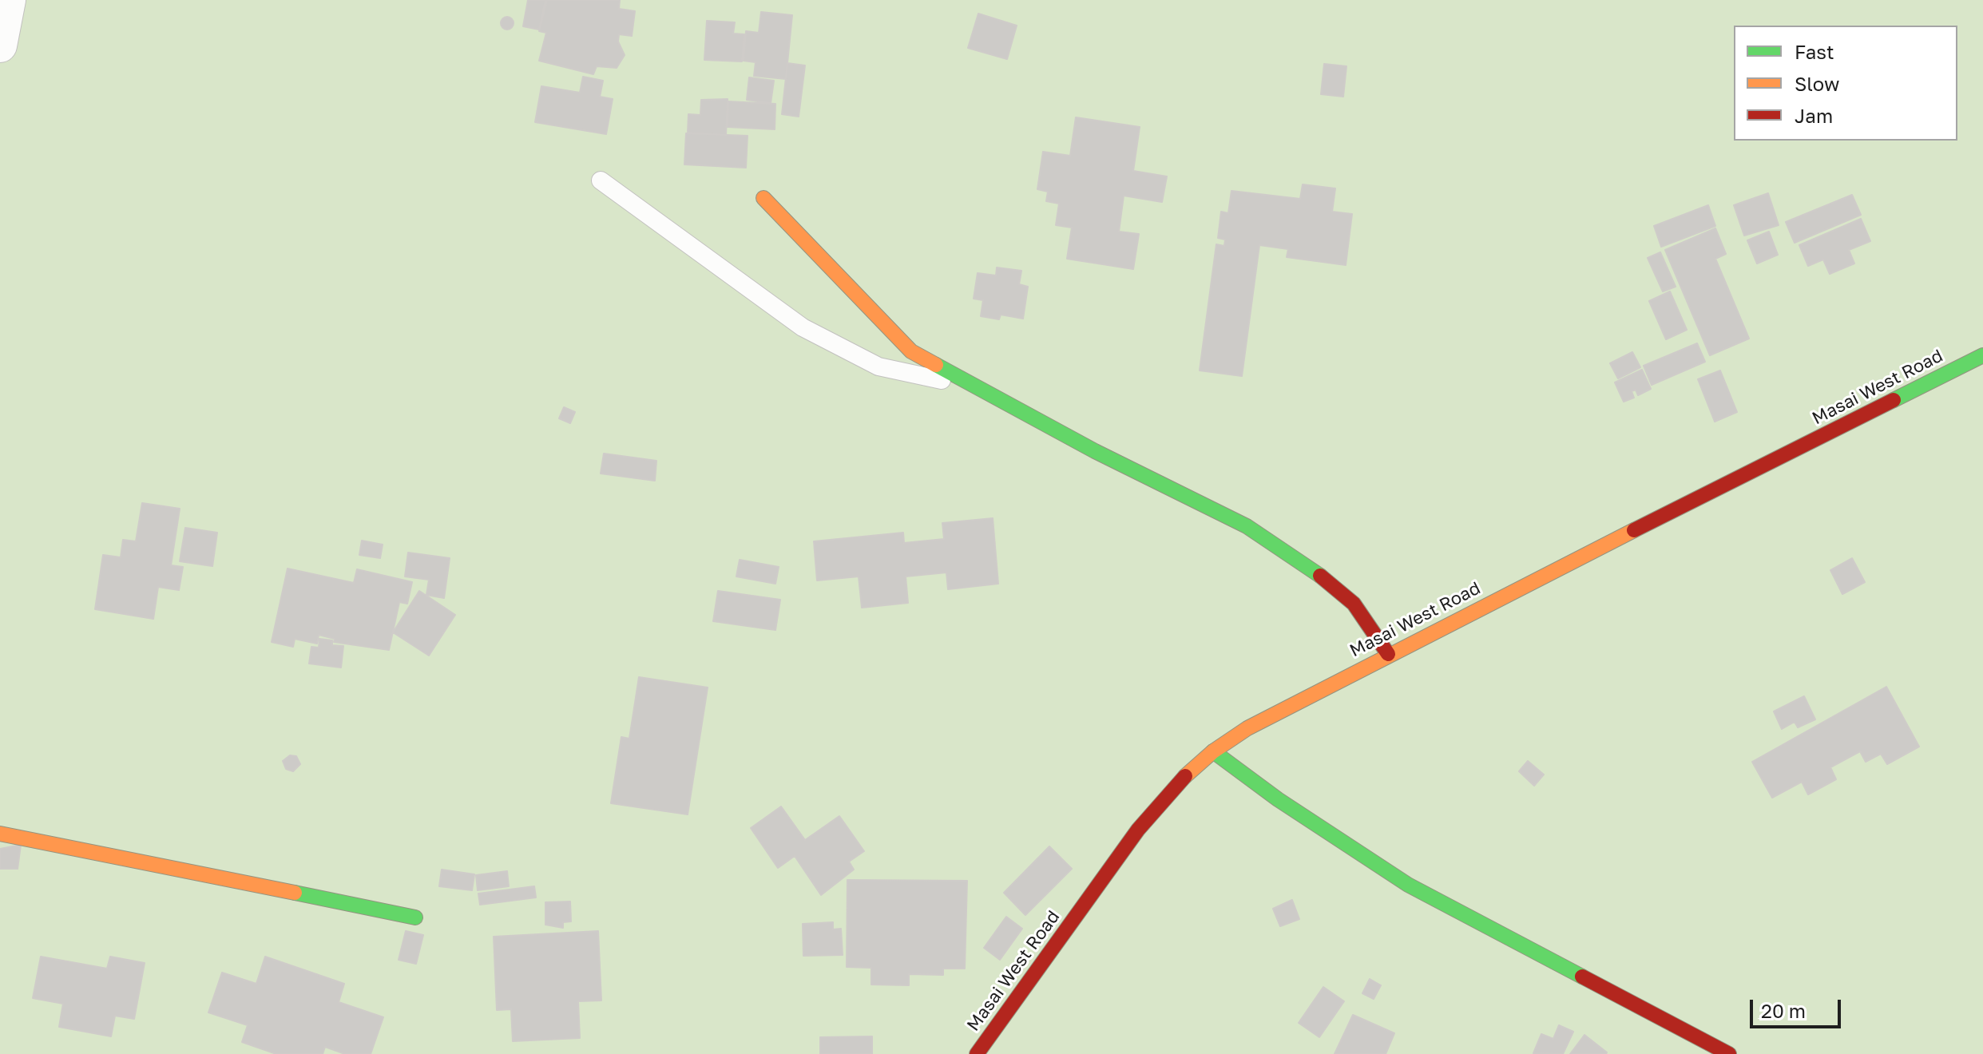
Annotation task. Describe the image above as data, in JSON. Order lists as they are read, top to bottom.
{
  "streets": {
    "street": ["Masai West Road"]
  },
  "legend": ["Fast", "Slow", "Jam"],
  "scale_bar": "20 m"
}
